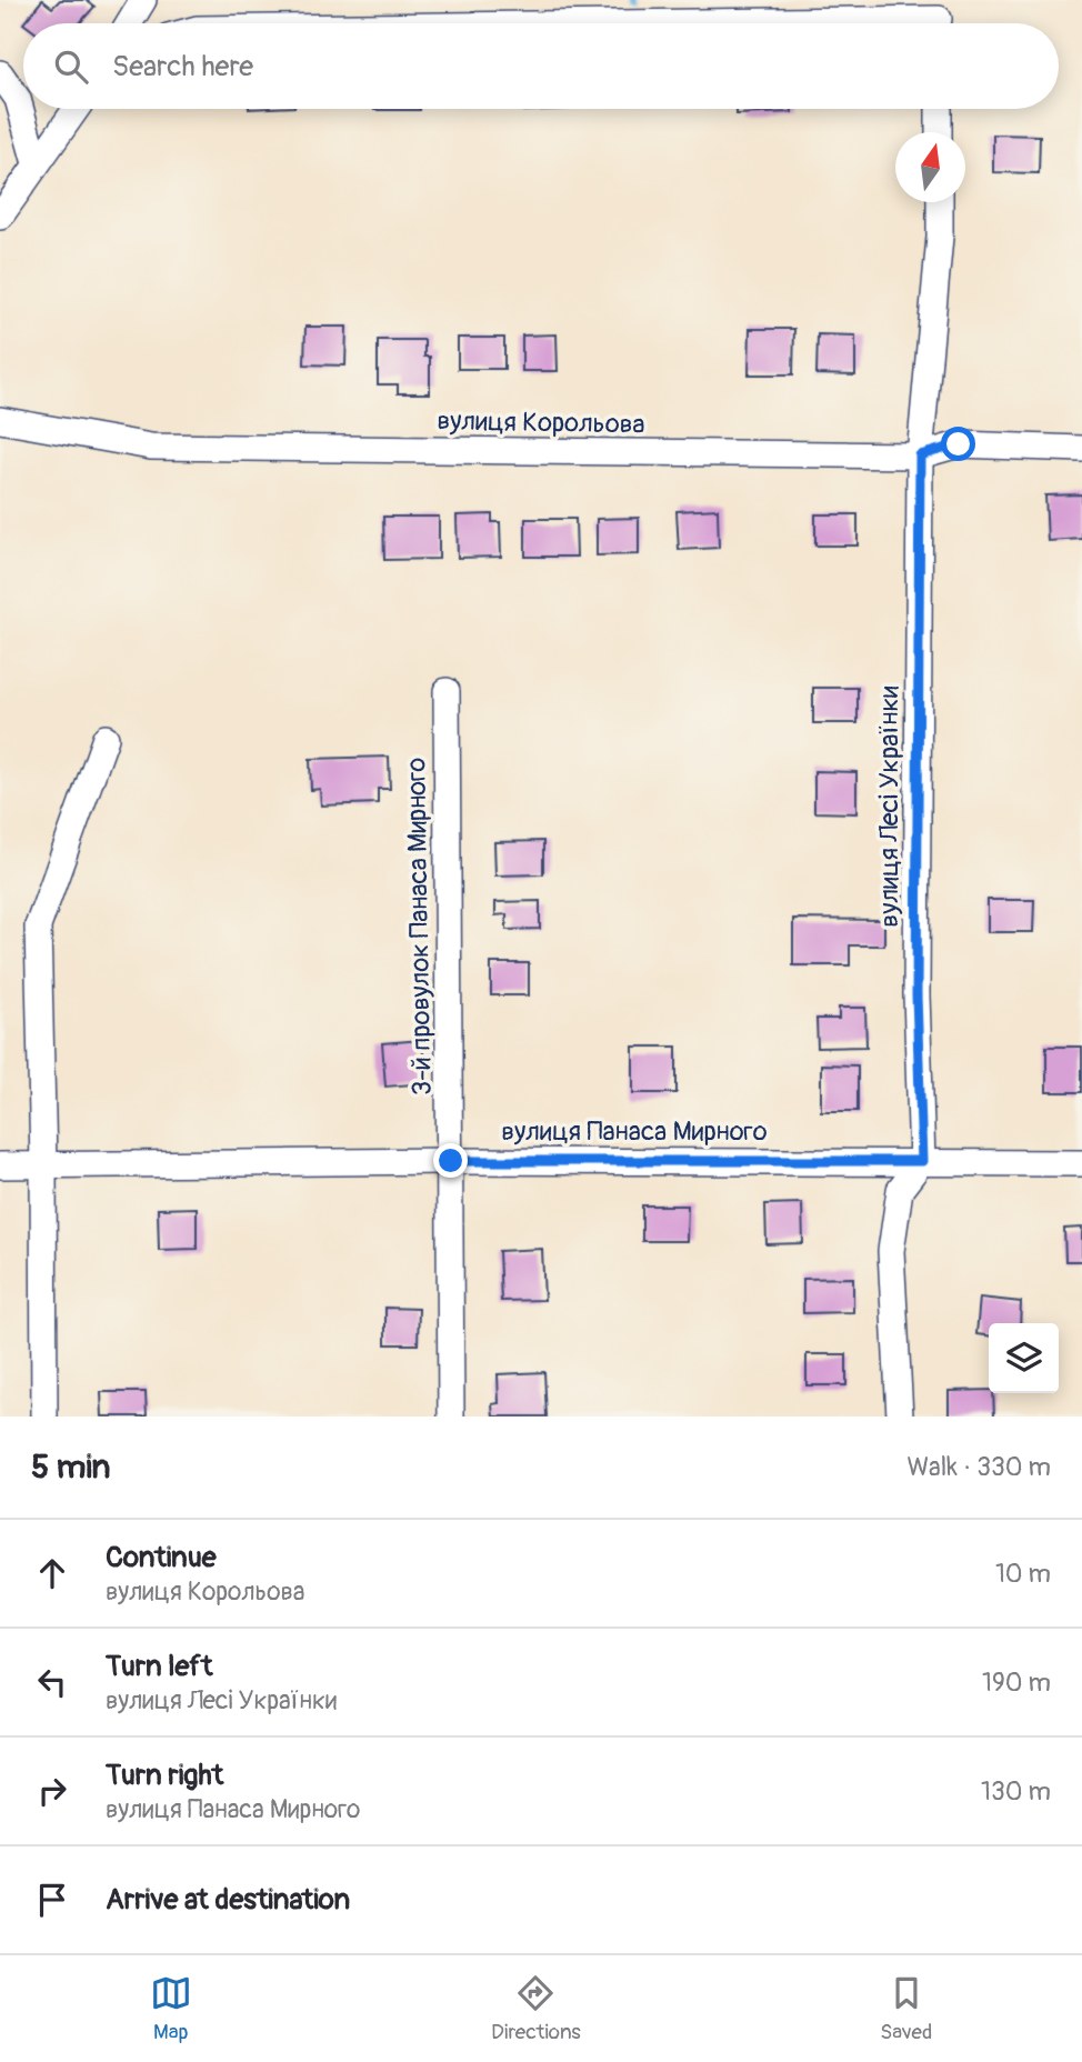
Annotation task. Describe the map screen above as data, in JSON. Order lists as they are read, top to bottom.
{
  "streets": {
    "street": [
      "вулиця Корольова",
      "вулиця Лесі Українки",
      "3-й провулок Панаса Мирного",
      "вулиця Панаса Мирного"
    ]
  },
  "crossings": [
    ["вулиця Корольова", "вулиця Лесі Українки"],
    ["вулиця Лесі Українки", "вулиця Панаса Мирного"],
    ["3-й провулок Панаса Мирного", "вулиця Панаса Мирного"]
  ],
  "north": "top",
  "page": {
    "search": "Search here",
    "heading": ["5 min", "Walk · 330 m"],
    "list": [
      ["Continue", "вулиця Корольова", "10 m"],
      ["Turn left", "вулиця Лесі Українки", "190 m"],
      ["Turn right", "вулиця Панаса Мирного", "130 m"],
      "Arrive at destination"
    ],
    "nav": ["Map", "Directions", "Saved"]
  }
}
